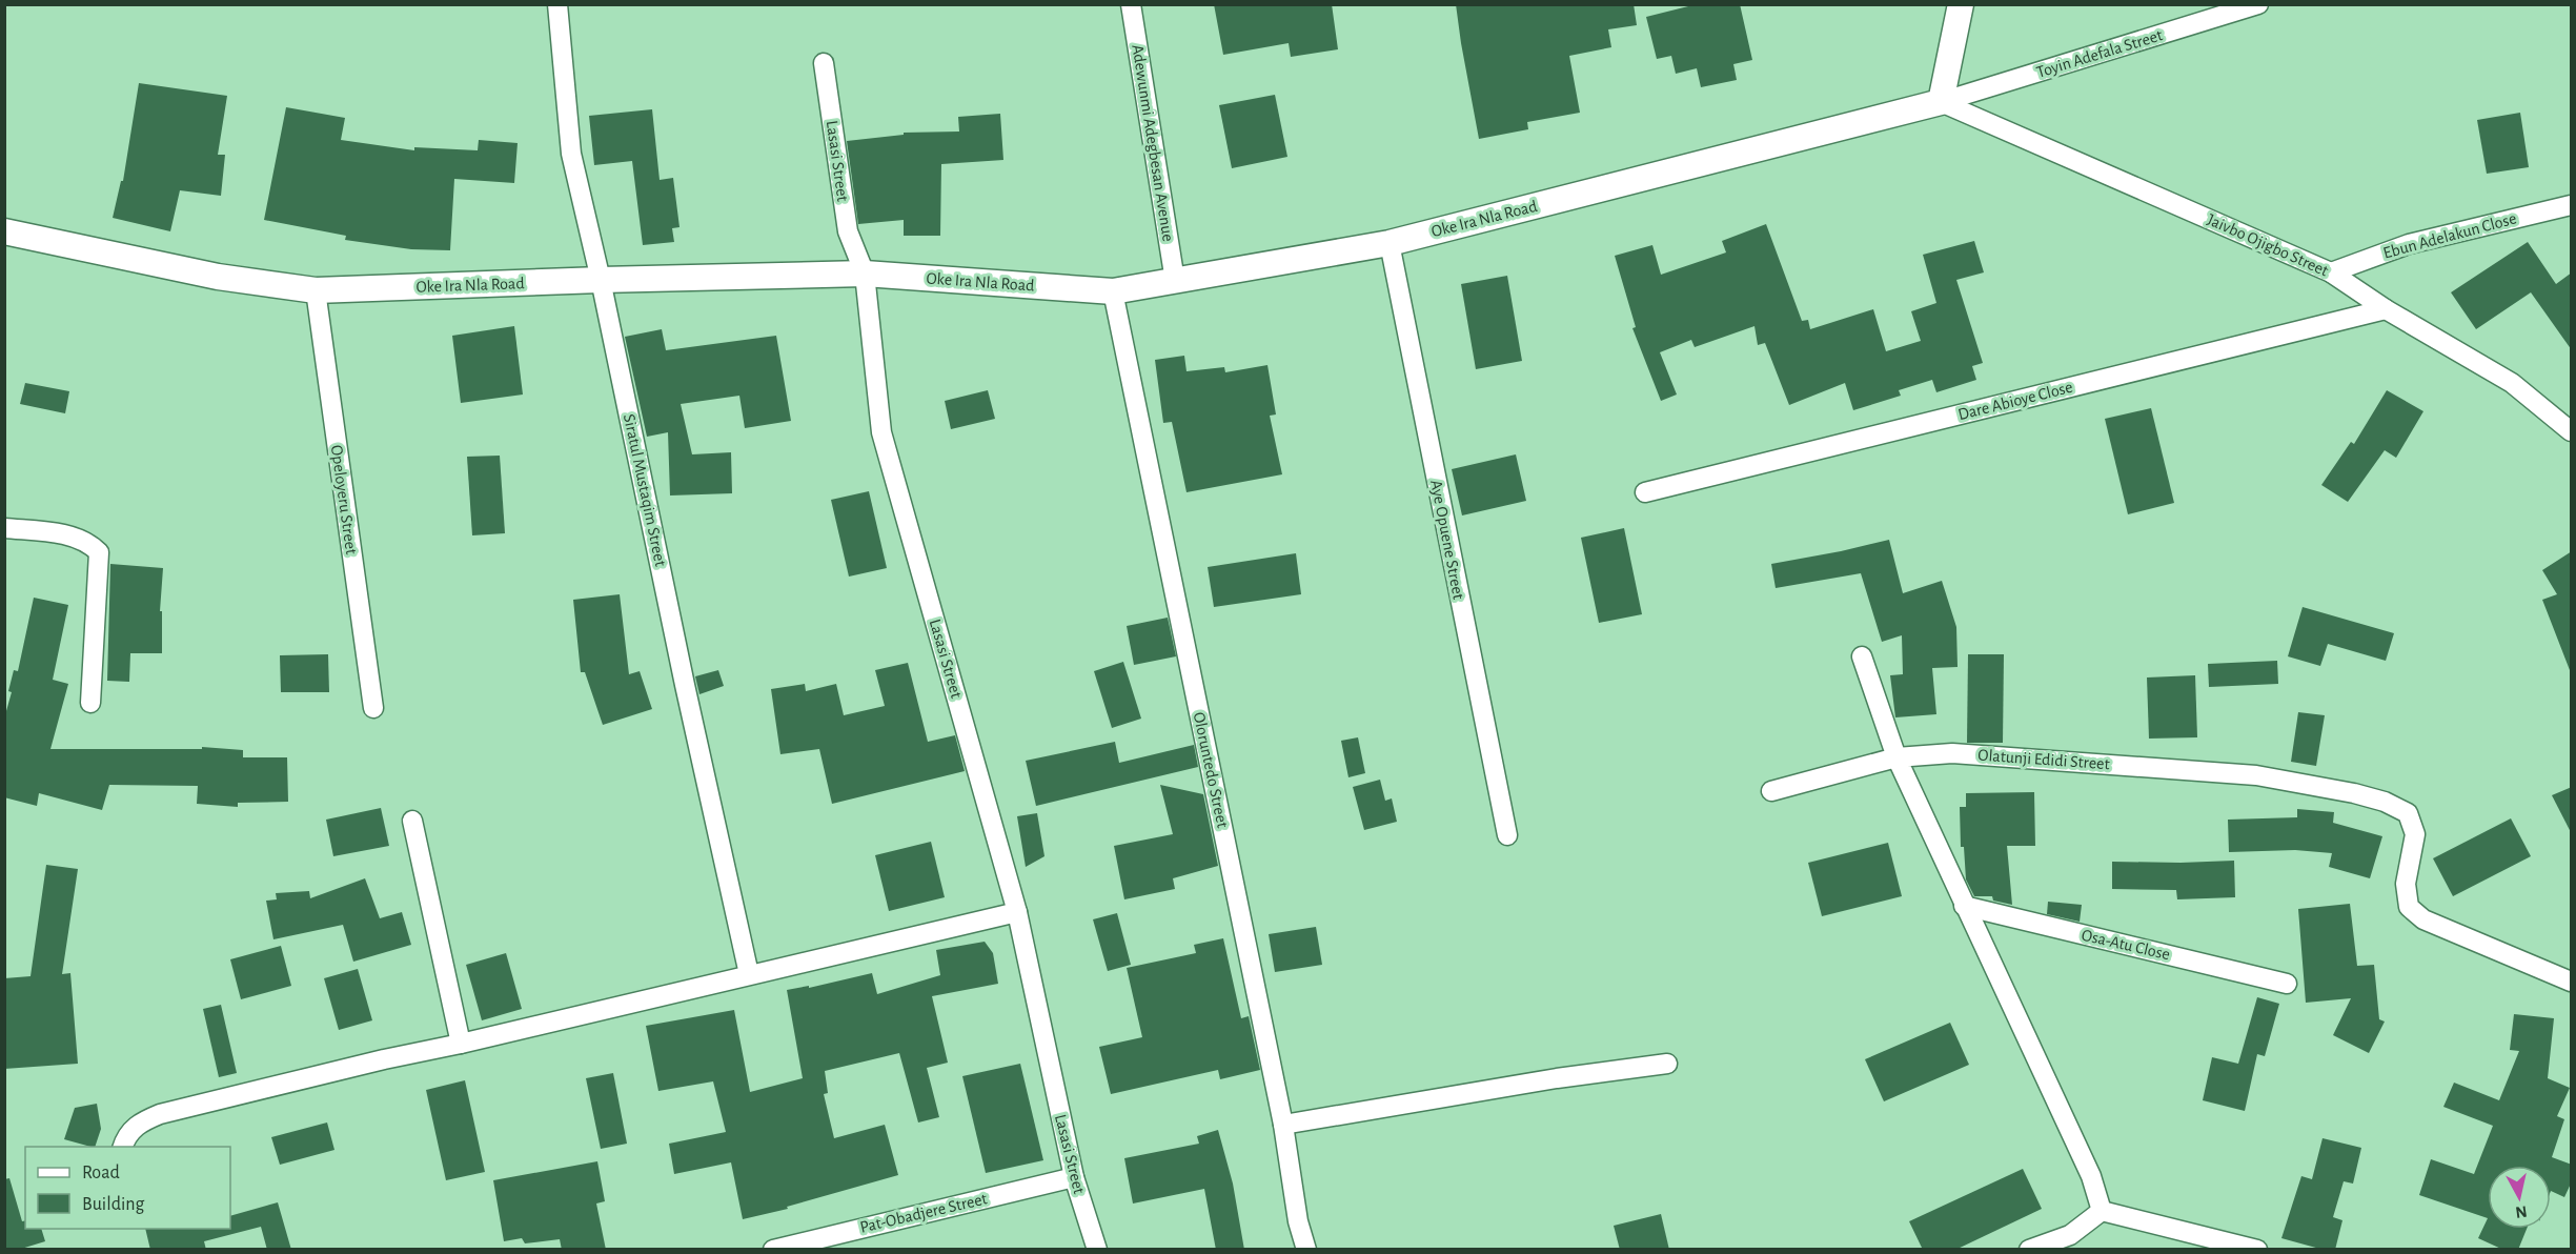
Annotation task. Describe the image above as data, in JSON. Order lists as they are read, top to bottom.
{
  "streets": {
    "street": [
      "Toyin Adefala Street",
      "Adewunmi Adegbesan Avenue",
      "Lasasi Street",
      "Oke Ira Nla Road",
      "Ebun Adelakun Close",
      "Jaivbo Ojigbo Street",
      "Dare Abioye Close",
      "Siratul Mustaqim Street",
      "Opeloyeru Street",
      "Aye Opuene Street",
      "Olatunji Edidi Street",
      "Oloruntedo Street",
      "Osa-Atu Close",
      "Pat-Obadjere Street"
    ]
  },
  "crossings": [
    ["Toyin Adefala Street", "Oke Ira Nla Road"],
    ["Toyin Adefala Street", "Jaivbo Ojigbo Street"],
    ["Adewunmi Adegbesan Avenue", "Oke Ira Nla Road"],
    ["Lasasi Street", "Oke Ira Nla Road"],
    ["Lasasi Street", "Pat-Obadjere Street"],
    ["Oke Ira Nla Road", "Jaivbo Ojigbo Street"],
    ["Oke Ira Nla Road", "Siratul Mustaqim Street"],
    ["Oke Ira Nla Road", "Opeloyeru Street"],
    ["Oke Ira Nla Road", "Aye Opuene Street"],
    ["Oke Ira Nla Road", "Oloruntedo Street"],
    ["Ebun Adelakun Close", "Jaivbo Ojigbo Street"],
    ["Jaivbo Ojigbo Street", "Dare Abioye Close"]
  ],
  "legend": ["Road", "Building"],
  "north": "bottom"
}
